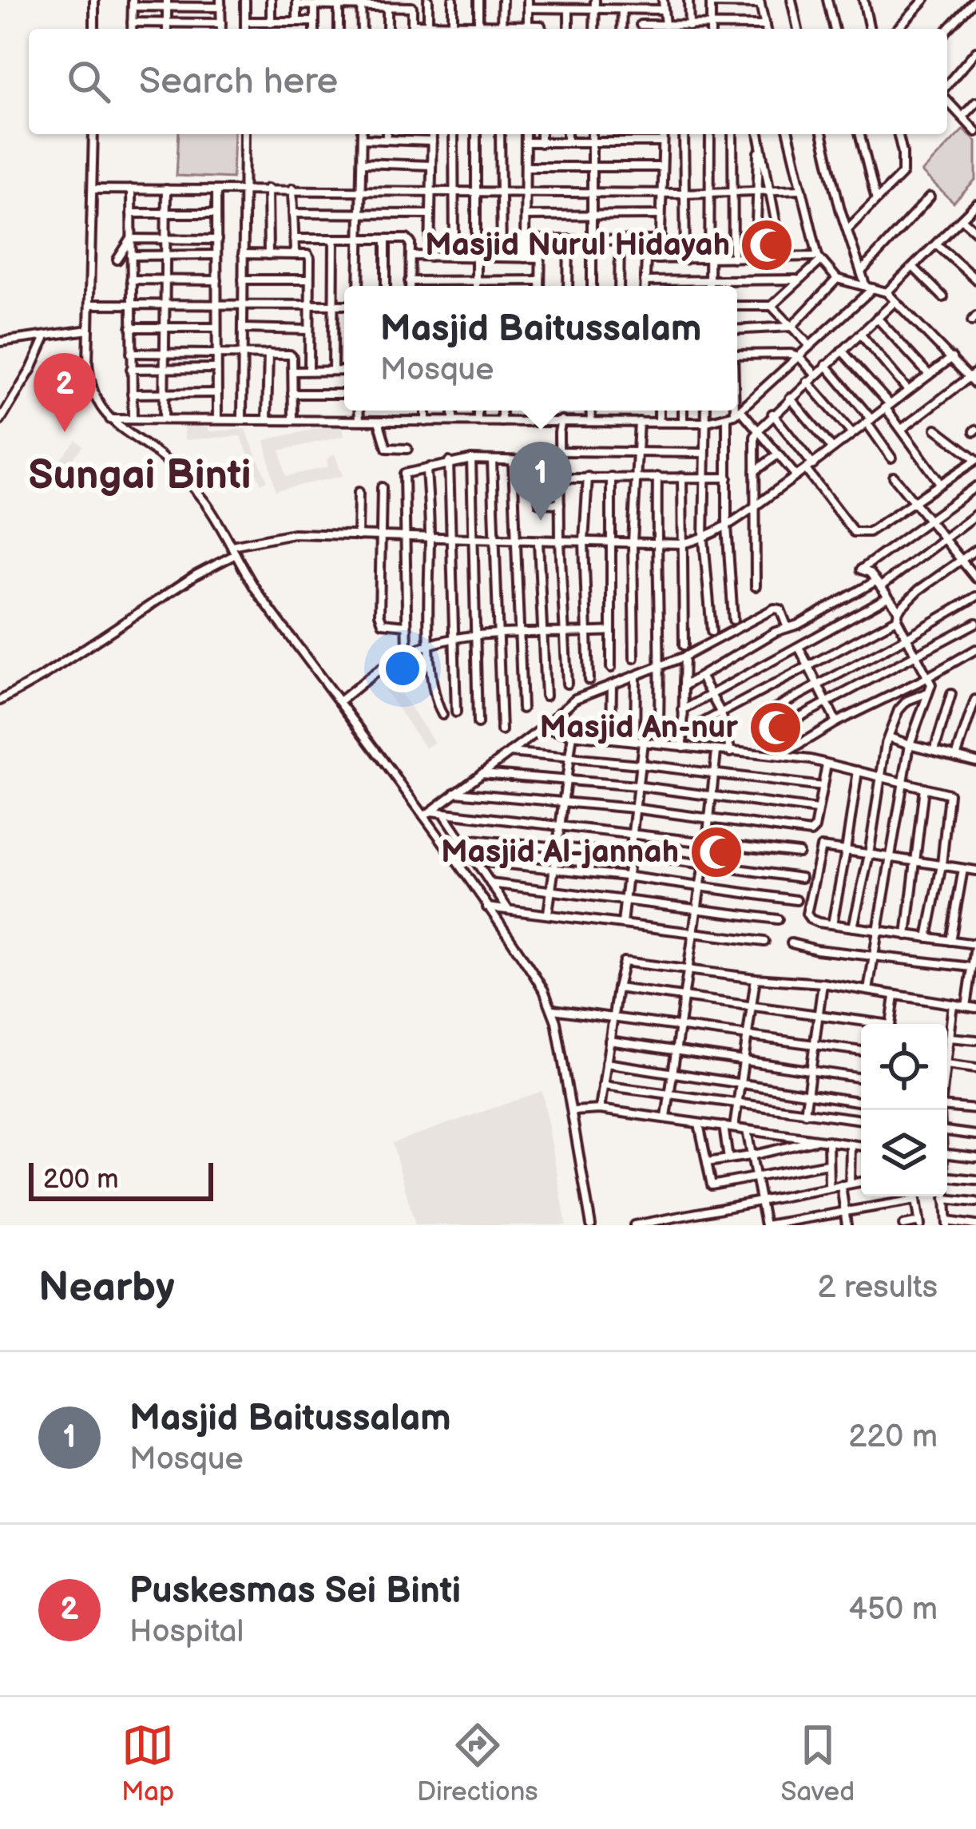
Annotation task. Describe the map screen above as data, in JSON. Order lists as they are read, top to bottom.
{
  "districts": ["Sungai Binti"],
  "places": {
    "mosque": ["Masjid Nurul Hidayah", "Masjid An-nur", "Masjid Al-jannah"]
  },
  "scale_bar": "200 m",
  "page": {
    "search": "Search here",
    "popup": ["Masjid Baitussalam", "Mosque"],
    "pins": ["2", "1"],
    "scale": "200 m",
    "heading": ["Nearby", "2 results"],
    "list": [
      {
        "mark": "1",
        "name": "Masjid Baitussalam",
        "note": "Mosque",
        "value": "220 m"
      },
      {
        "mark": "2",
        "name": "Puskesmas Sei Binti",
        "note": "Hospital",
        "value": "450 m"
      }
    ],
    "nav": ["Map", "Directions", "Saved"]
  }
}
